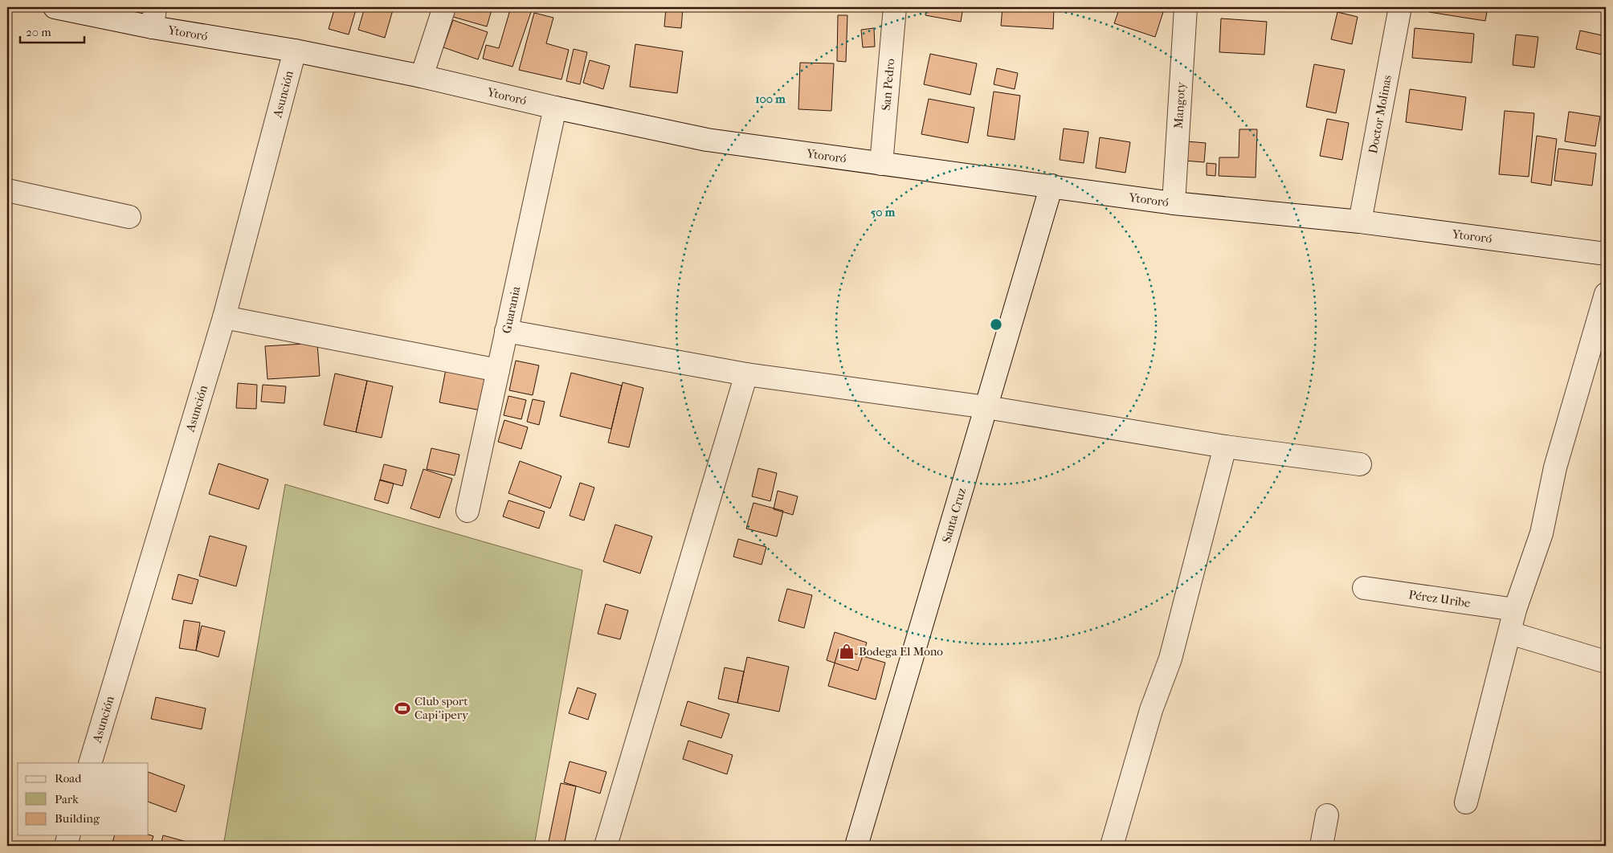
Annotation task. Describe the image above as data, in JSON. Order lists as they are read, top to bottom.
{
  "streets": {
    "street": [
      "Ytororó",
      "San Pedro",
      "Asunción",
      "Mangoty",
      "Doctor Molinas",
      "Guarania",
      "Santa Cruz",
      "Pérez Uribe"
    ]
  },
  "crossings": [
    ["Ytororó", "San Pedro"],
    ["Ytororó", "Asunción"],
    ["Ytororó", "Mangoty"],
    ["Ytororó", "Doctor Molinas"],
    ["Ytororó", "Guarania"],
    ["Ytororó", "Santa Cruz"]
  ],
  "places": {
    "shop": ["Bodega El Mono"],
    "sports": ["Club sport Capi'ipery"]
  },
  "legend": ["Road", "Park", "Building"],
  "scale_bar": "20 m",
  "rings": ["100 m", "50 m"]
}
